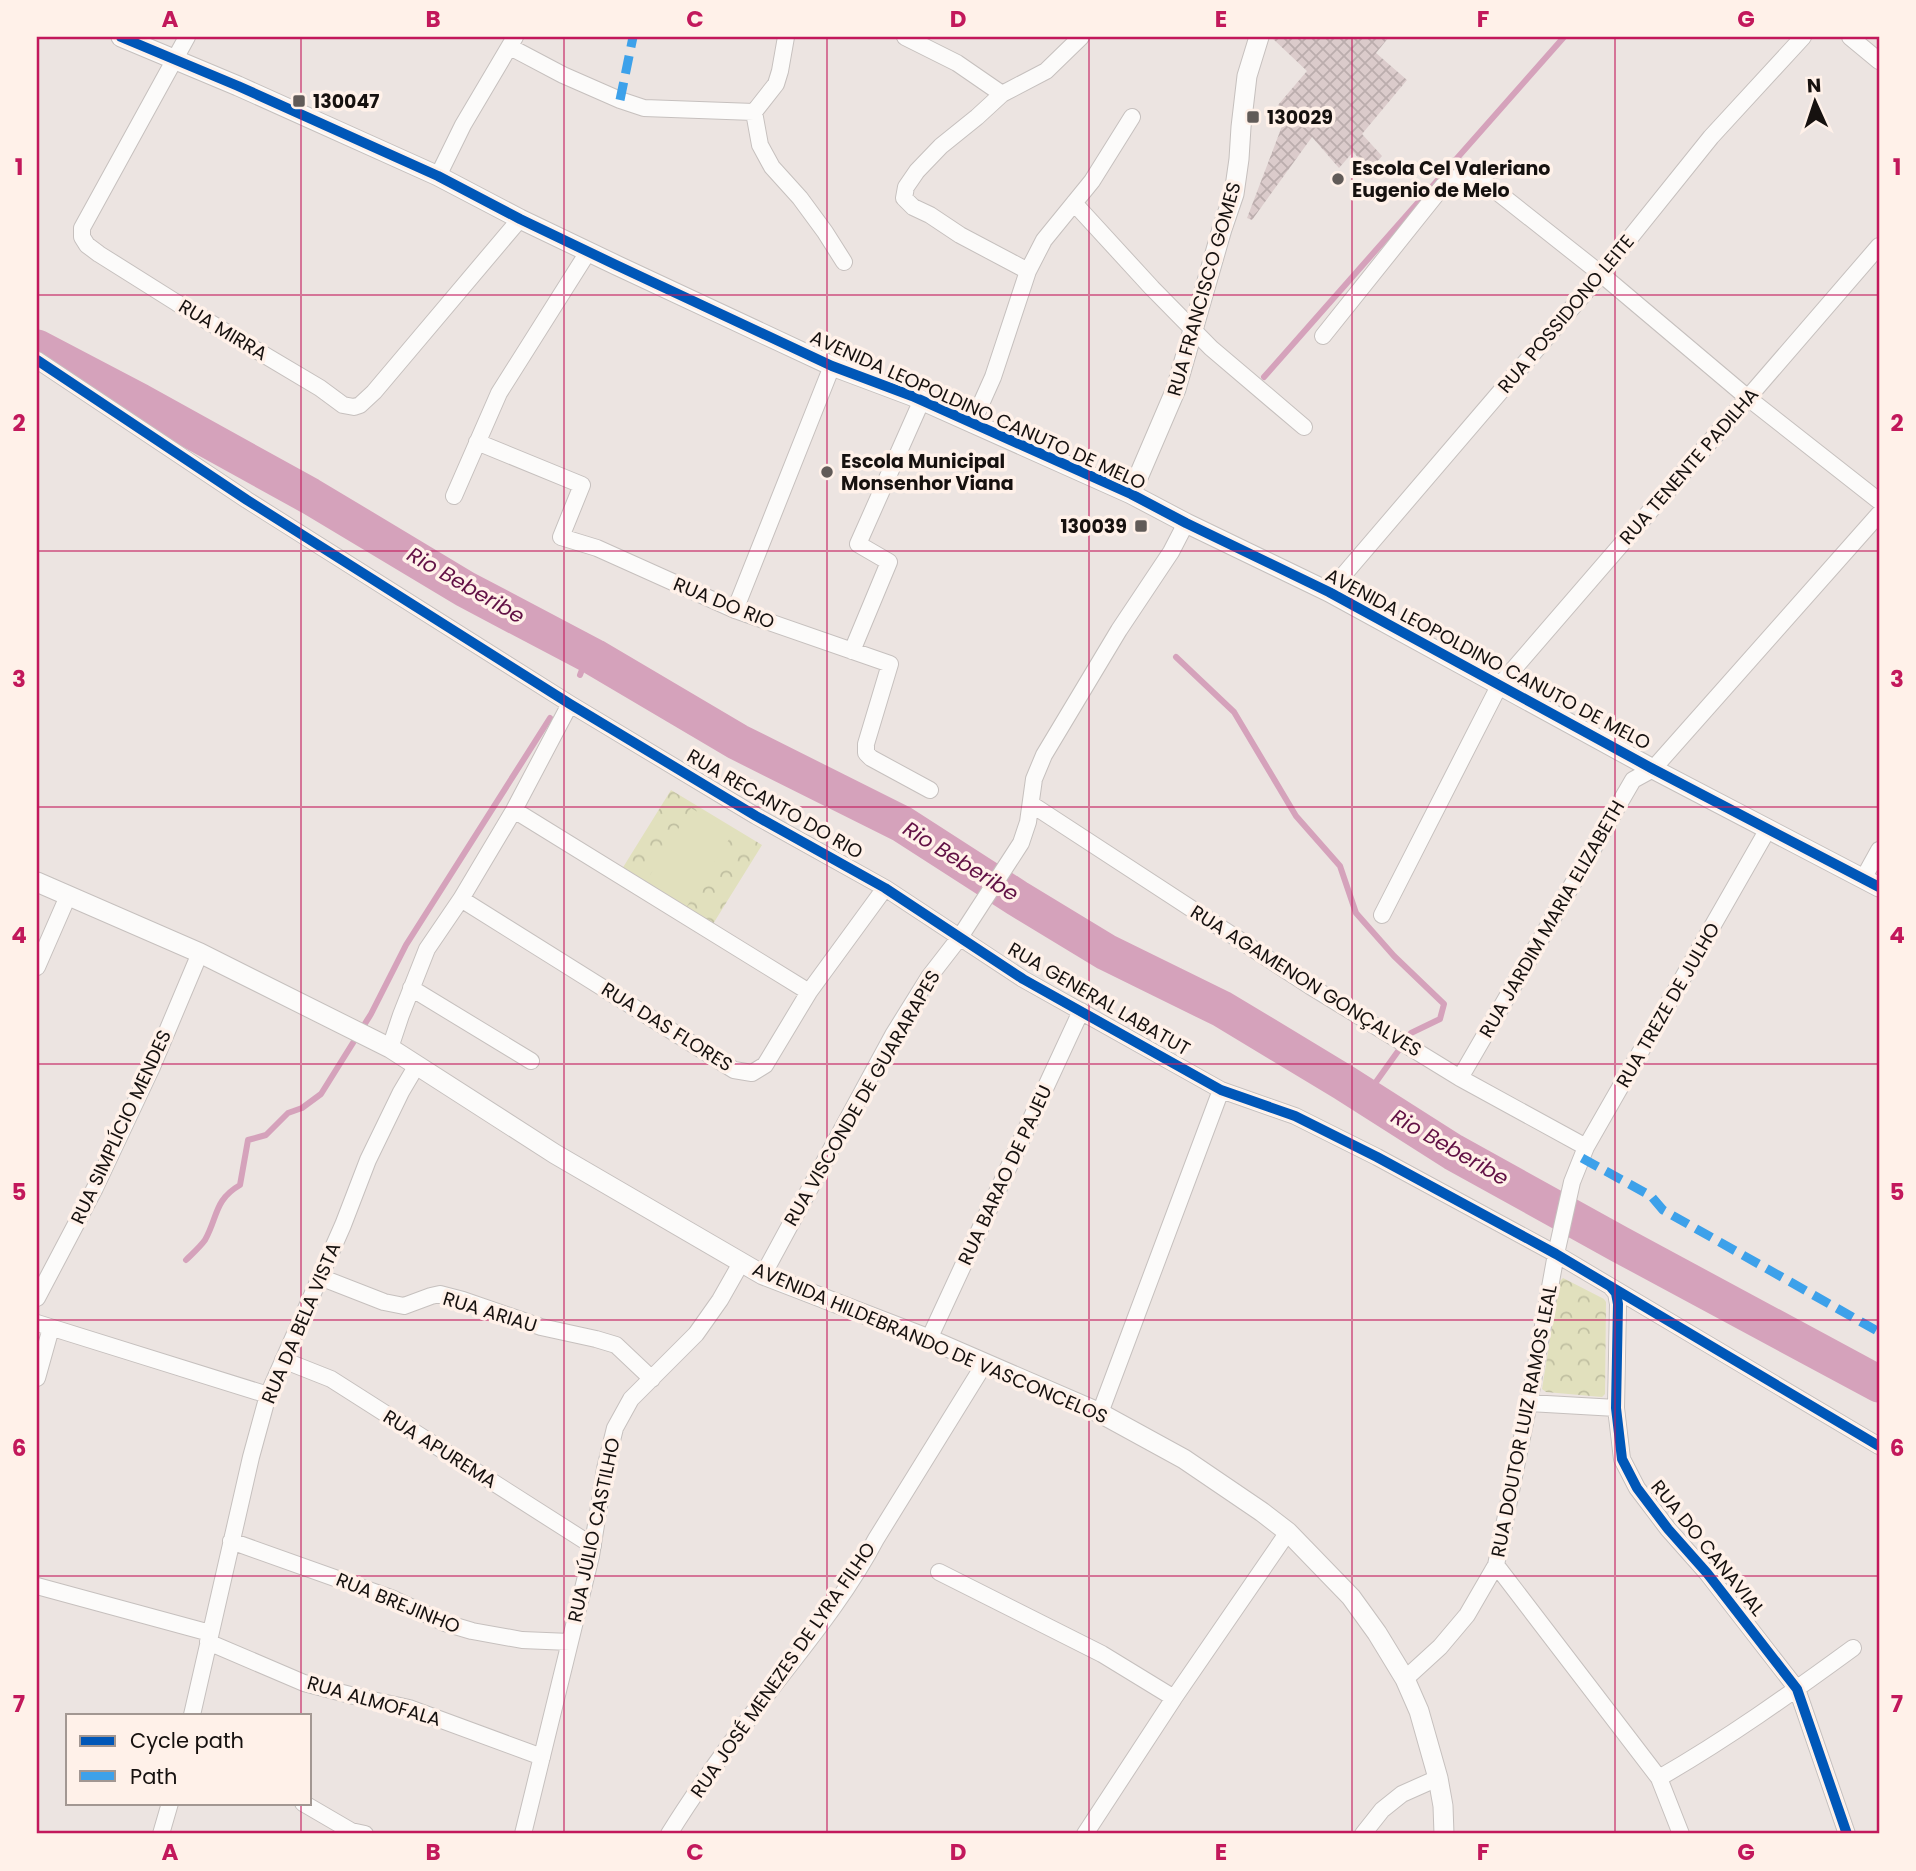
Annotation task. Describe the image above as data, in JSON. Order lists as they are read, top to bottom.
{
  "streets": {
    "street": [
      "RUA FRANCISCO GOMES",
      "RUA POSSIDONO LEITE",
      "RUA MIRRA",
      "AVENIDA LEOPOLDINO CANUTO DE MELO",
      "RUA TENENTE PADILHA",
      "RUA DO RIO",
      "RUA RECANTO DO RIO",
      "RUA JARDIM MARIA ELIZABETH",
      "RUA AGAMENON GONÇALVES",
      "RUA GENERAL LABATUT",
      "RUA TREZE DE JULHO",
      "RUA DAS FLORES",
      "RUA VISCONDE DE GUARARAPES",
      "RUA SIMPLÍCIO MENDES",
      "RUA BARAO DE PAJEU",
      "RUA ARIAU",
      "RUA DA BELA VISTA",
      "AVENIDA HILDEBRANDO DE VASCONCELOS",
      "RUA DOUTOR LUIZ RAMOS LEAL",
      "RUA APUREMA",
      "RUA JÚLIO CASTILHO",
      "RUA DO CANAVIAL",
      "RUA BREJINHO",
      "RUA JOSÉ MENEZES DE LYRA FILHO",
      "RUA ALMOFALA"
    ]
  },
  "crossings": [
    ["RUA FRANCISCO GOMES", "AVENIDA LEOPOLDINO CANUTO DE MELO"],
    ["RUA POSSIDONO LEITE", "AVENIDA LEOPOLDINO CANUTO DE MELO"],
    ["RUA MIRRA", "AVENIDA LEOPOLDINO CANUTO DE MELO"],
    ["AVENIDA LEOPOLDINO CANUTO DE MELO", "RUA TENENTE PADILHA"],
    ["AVENIDA LEOPOLDINO CANUTO DE MELO", "RUA JARDIM MARIA ELIZABETH"],
    ["AVENIDA LEOPOLDINO CANUTO DE MELO", "RUA TREZE DE JULHO"],
    ["AVENIDA LEOPOLDINO CANUTO DE MELO", "RUA VISCONDE DE GUARARAPES"],
    ["RUA RECANTO DO RIO", "RUA GENERAL LABATUT"],
    ["RUA RECANTO DO RIO", "RUA DAS FLORES"],
    ["RUA RECANTO DO RIO", "RUA VISCONDE DE GUARARAPES"],
    ["RUA JARDIM MARIA ELIZABETH", "RUA AGAMENON GONÇALVES"],
    ["RUA AGAMENON GONÇALVES", "RUA TREZE DE JULHO"],
    ["RUA AGAMENON GONÇALVES", "RUA VISCONDE DE GUARARAPES"],
    ["RUA GENERAL LABATUT", "RUA VISCONDE DE GUARARAPES"],
    ["RUA GENERAL LABATUT", "RUA BARAO DE PAJEU"],
    ["RUA GENERAL LABATUT", "RUA DOUTOR LUIZ RAMOS LEAL"],
    ["RUA TREZE DE JULHO", "RUA DOUTOR LUIZ RAMOS LEAL"],
    ["RUA VISCONDE DE GUARARAPES", "AVENIDA HILDEBRANDO DE VASCONCELOS"],
    ["RUA SIMPLÍCIO MENDES", "AVENIDA HILDEBRANDO DE VASCONCELOS"],
    ["RUA BARAO DE PAJEU", "AVENIDA HILDEBRANDO DE VASCONCELOS"],
    ["RUA ARIAU", "RUA DA BELA VISTA"],
    ["RUA ARIAU", "RUA JÚLIO CASTILHO"],
    ["RUA DA BELA VISTA", "AVENIDA HILDEBRANDO DE VASCONCELOS"],
    ["RUA DA BELA VISTA", "RUA APUREMA"],
    ["RUA DA BELA VISTA", "RUA BREJINHO"],
    ["RUA DA BELA VISTA", "RUA ALMOFALA"],
    ["AVENIDA HILDEBRANDO DE VASCONCELOS", "RUA DOUTOR LUIZ RAMOS LEAL"],
    ["AVENIDA HILDEBRANDO DE VASCONCELOS", "RUA JÚLIO CASTILHO"],
    ["AVENIDA HILDEBRANDO DE VASCONCELOS", "RUA JOSÉ MENEZES DE LYRA FILHO"],
    ["RUA APUREMA", "RUA JÚLIO CASTILHO"],
    ["RUA JÚLIO CASTILHO", "RUA BREJINHO"],
    ["RUA JÚLIO CASTILHO", "RUA ALMOFALA"]
  ],
  "water": ["Rio Beberibe"],
  "places": {
    "transit": ["130047", "130029", "130039"],
    "other": ["Escola Cel Valeriano Eugenio de Melo", "Escola Municipal Monsenhor Viana"]
  },
  "legend": ["Cycle path", "Path"],
  "north": "top",
  "grid": {
    "columns": [
      "A",
      "B",
      "C",
      "D",
      "E",
      "F",
      "G"
    ],
    "rows": [
      "1",
      "2",
      "3",
      "4",
      "5",
      "6",
      "7"
    ]
  }
}
